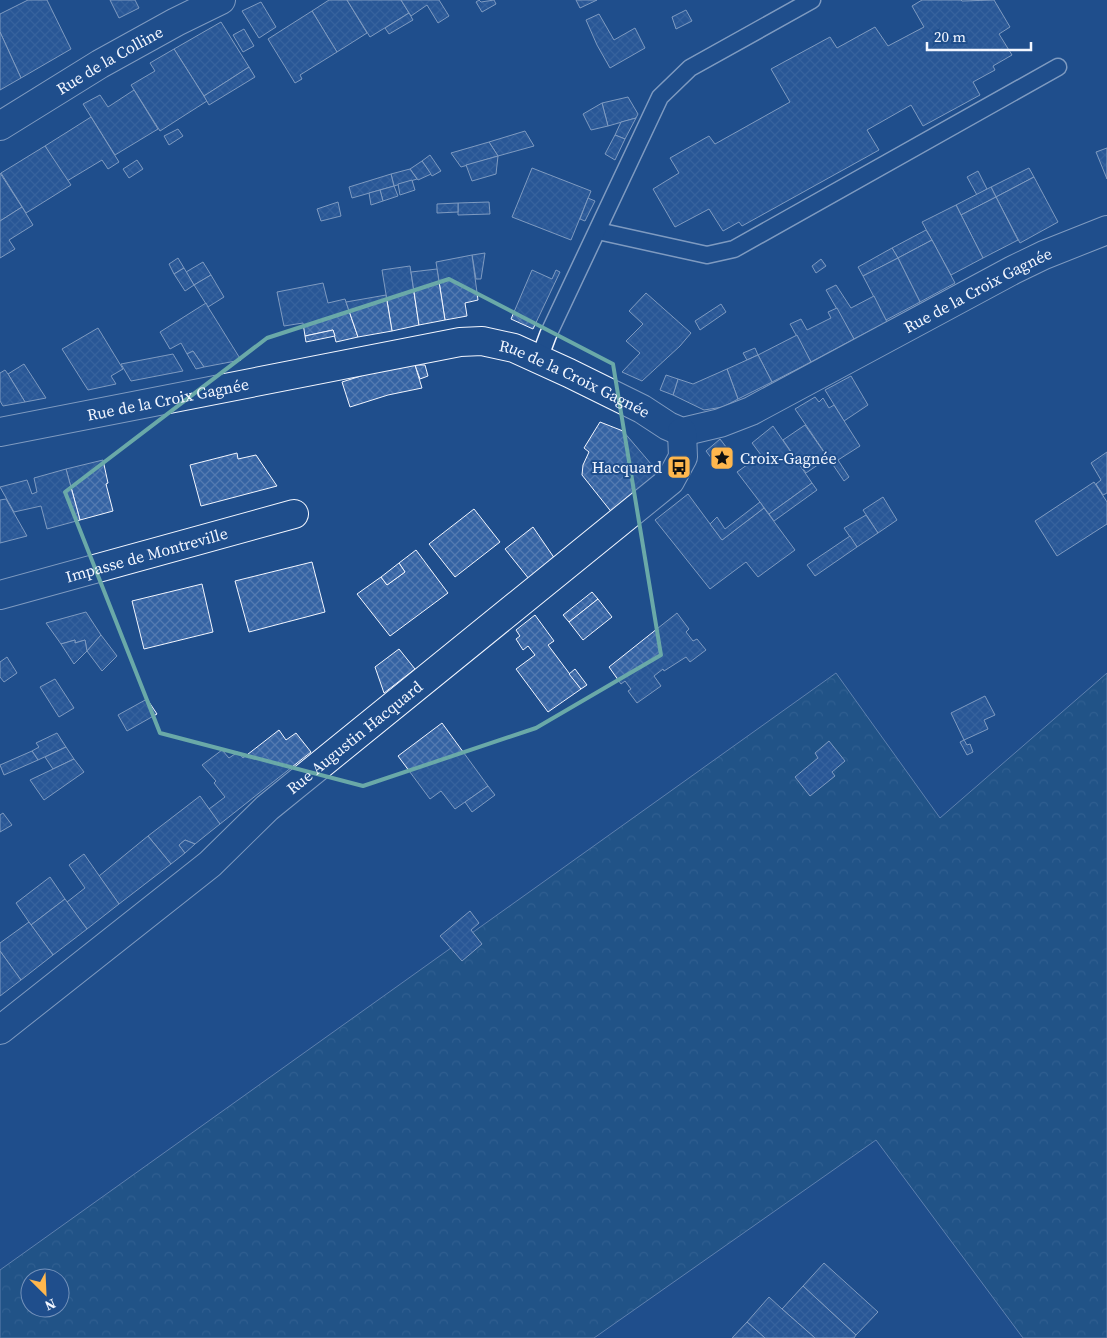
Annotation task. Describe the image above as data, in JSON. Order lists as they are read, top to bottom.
{
  "streets": {
    "street": [
      "Rue de la Colline",
      "Rue de la Croix Gagnée",
      "Impasse de Montreville",
      "Rue Augustin Hacquard"
    ]
  },
  "crossings": [
    ["Rue de la Croix Gagnée", "Rue Augustin Hacquard"]
  ],
  "places": {
    "place": ["Croix-Gagnée"],
    "bus stop": ["Hacquard"]
  },
  "scale_bar": "20 m",
  "north": "bottom right"
}
